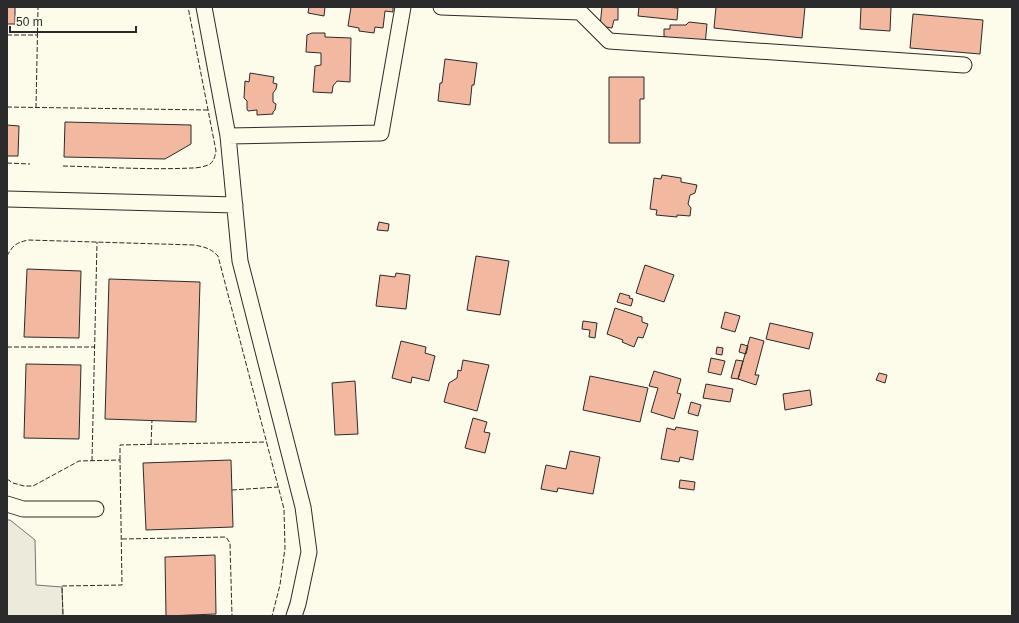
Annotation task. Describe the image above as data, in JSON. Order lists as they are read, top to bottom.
{
  "scale_bar": "50 m"
}
